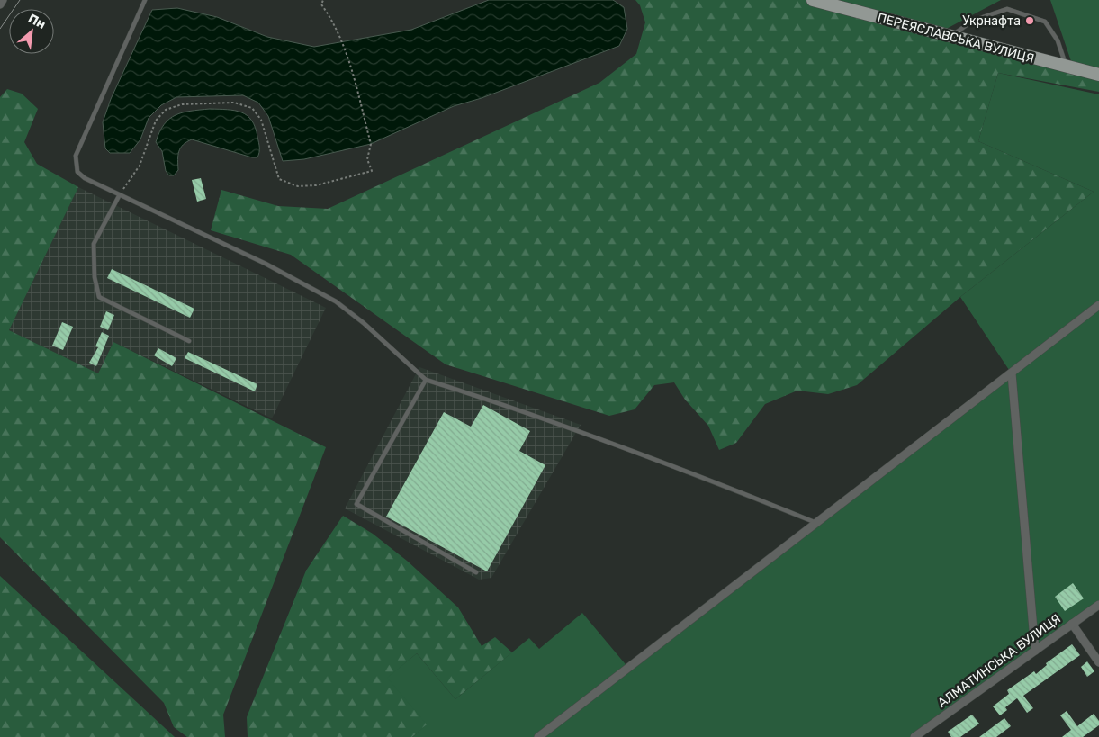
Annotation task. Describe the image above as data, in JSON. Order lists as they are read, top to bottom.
{
  "streets": {
    "main road": ["ПЕРЕЯСЛАВСЬКА ВУЛИЦЯ"],
    "street": ["АЛМАТИНСЬКА ВУЛИЦЯ"]
  },
  "places": ["Укрнафта"],
  "north": "top right"
}
